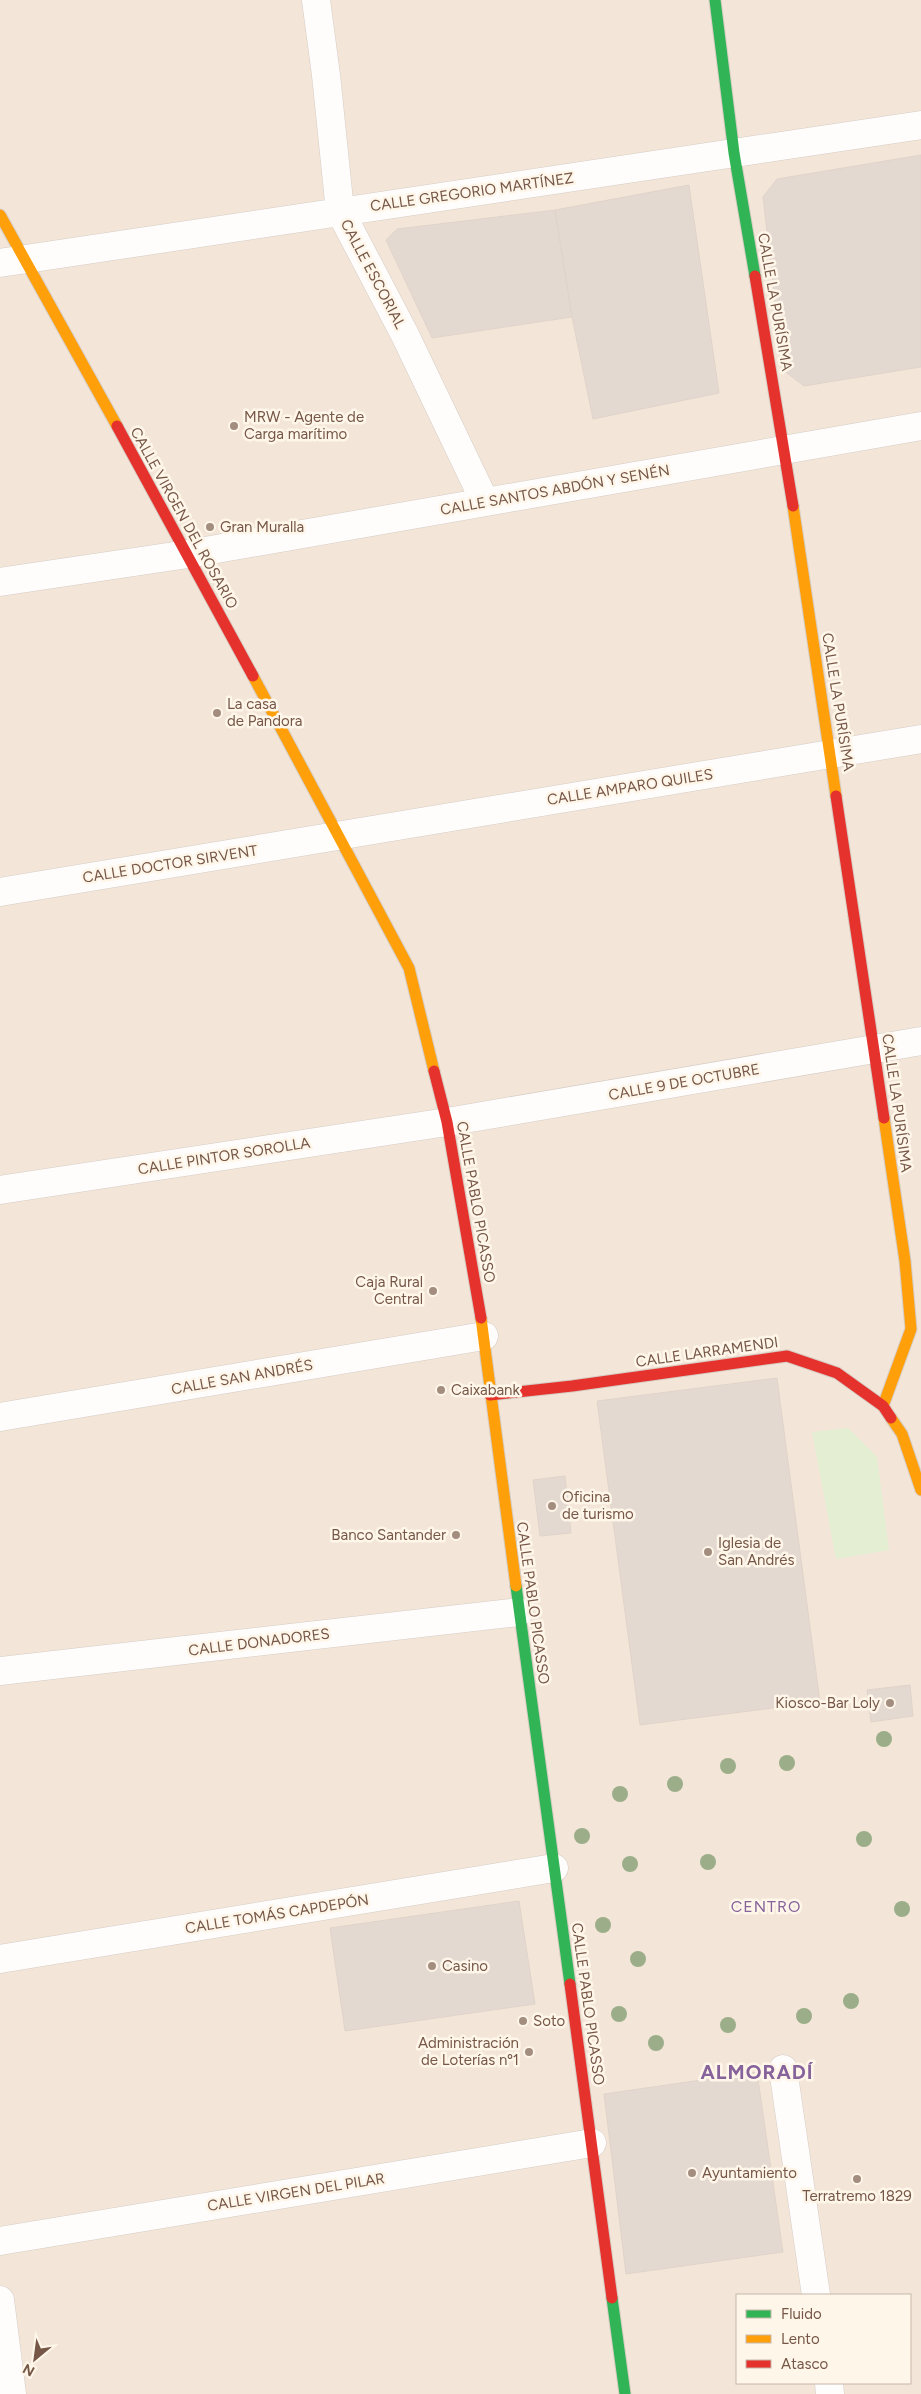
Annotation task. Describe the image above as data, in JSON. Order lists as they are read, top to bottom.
{
  "streets": {
    "main road": [
      "CALLE LA PURÍSIMA",
      "CALLE VIRGEN DEL ROSARIO",
      "CALLE PABLO PICASSO",
      "CALLE LARRAMENDI"
    ],
    "street": [
      "CALLE GREGORIO MARTÍNEZ",
      "CALLE ESCORIAL",
      "CALLE SANTOS ABDÓN Y SENÉN",
      "CALLE AMPARO QUILES",
      "CALLE DOCTOR SIRVENT",
      "CALLE 9 DE OCTUBRE",
      "CALLE PINTOR SOROLLA",
      "CALLE SAN ANDRÉS",
      "CALLE DONADORES",
      "CALLE TOMÁS CAPDEPÓN",
      "CALLE VIRGEN DEL PILAR"
    ]
  },
  "crossings": [
    ["CALLE GREGORIO MARTÍNEZ", "CALLE ESCORIAL"],
    ["CALLE GREGORIO MARTÍNEZ", "CALLE LA PURÍSIMA"],
    ["CALLE GREGORIO MARTÍNEZ", "CALLE VIRGEN DEL ROSARIO"],
    ["CALLE ESCORIAL", "CALLE SANTOS ABDÓN Y SENÉN"],
    ["CALLE LA PURÍSIMA", "CALLE SANTOS ABDÓN Y SENÉN"],
    ["CALLE LA PURÍSIMA", "CALLE AMPARO QUILES"],
    ["CALLE LA PURÍSIMA", "CALLE 9 DE OCTUBRE"],
    ["CALLE LA PURÍSIMA", "CALLE LARRAMENDI"],
    ["CALLE SANTOS ABDÓN Y SENÉN", "CALLE VIRGEN DEL ROSARIO"],
    ["CALLE VIRGEN DEL ROSARIO", "CALLE AMPARO QUILES"],
    ["CALLE VIRGEN DEL ROSARIO", "CALLE DOCTOR SIRVENT"],
    ["CALLE VIRGEN DEL ROSARIO", "CALLE PABLO PICASSO"],
    ["CALLE AMPARO QUILES", "CALLE DOCTOR SIRVENT"],
    ["CALLE AMPARO QUILES", "CALLE PABLO PICASSO"],
    ["CALLE DOCTOR SIRVENT", "CALLE PABLO PICASSO"],
    ["CALLE 9 DE OCTUBRE", "CALLE PINTOR SOROLLA"],
    ["CALLE 9 DE OCTUBRE", "CALLE PABLO PICASSO"],
    ["CALLE PINTOR SOROLLA", "CALLE PABLO PICASSO"],
    ["CALLE PABLO PICASSO", "CALLE LARRAMENDI"],
    ["CALLE PABLO PICASSO", "CALLE SAN ANDRÉS"],
    ["CALLE PABLO PICASSO", "CALLE DONADORES"],
    ["CALLE PABLO PICASSO", "CALLE TOMÁS CAPDEPÓN"],
    ["CALLE PABLO PICASSO", "CALLE VIRGEN DEL PILAR"]
  ],
  "districts": ["CENTRO", "ALMORADÍ"],
  "places": [
    "MRW - Agente de Carga marítimo",
    "Gran Muralla",
    "La casa de Pandora",
    "Caja Rural Central",
    "Caixabank",
    "Oficina de turismo",
    "Banco Santander",
    "Iglesia de San Andrés",
    "Kiosco-Bar Loly",
    "Casino",
    "Soto",
    "Administración de Loterías nº1",
    "Ayuntamiento",
    "Terratremo 1829"
  ],
  "legend": ["Fluido", "Lento", "Atasco"],
  "north": "bottom left"
}
